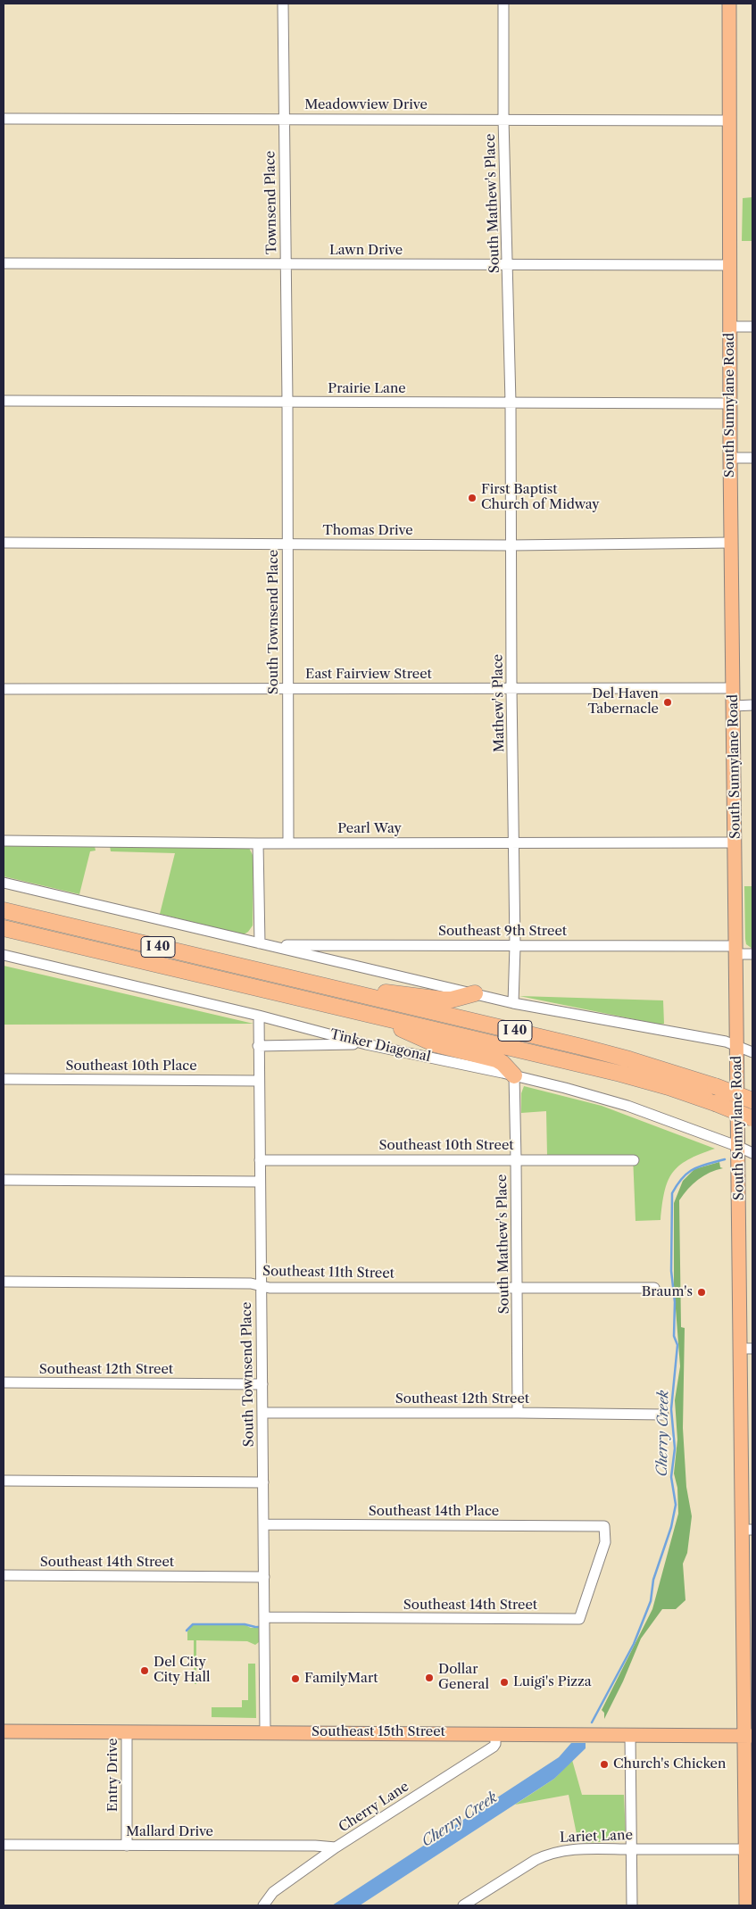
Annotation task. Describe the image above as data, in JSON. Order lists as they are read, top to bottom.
{
  "streets": {
    "highway": ["I 40"],
    "main road": ["South Sunnylane Road", "Southeast 15th Street"],
    "street": [
      "Meadowview Drive",
      "Townsend Place",
      "South Mathew's Place",
      "Lawn Drive",
      "Prairie Lane",
      "Thomas Drive",
      "South Townsend Place",
      "East Fairview Street",
      "Mathew's Place",
      "Pearl Way",
      "Southeast 9th Street",
      "Tinker Diagonal",
      "Southeast 10th Place",
      "Southeast 10th Street",
      "Southeast 11th Street",
      "Southeast 12th Street",
      "Southeast 14th Place",
      "Southeast 14th Street",
      "Entry Drive",
      "Cherry Lane",
      "Mallard Drive",
      "Lariet Lane"
    ]
  },
  "crossings": [
    ["Meadowview Drive", "Townsend Place"],
    ["Meadowview Drive", "South Mathew's Place"],
    ["Meadowview Drive", "South Sunnylane Road"],
    ["Townsend Place", "Lawn Drive"],
    ["Townsend Place", "Prairie Lane"],
    ["Townsend Place", "South Townsend Place"],
    ["South Mathew's Place", "Lawn Drive"],
    ["South Mathew's Place", "Prairie Lane"],
    ["South Mathew's Place", "Mathew's Place"],
    ["South Mathew's Place", "Tinker Diagonal"],
    ["South Mathew's Place", "Southeast 10th Street"],
    ["South Mathew's Place", "Southeast 11th Street"],
    ["South Mathew's Place", "Southeast 12th Street"],
    ["Lawn Drive", "South Sunnylane Road"],
    ["Prairie Lane", "South Sunnylane Road"],
    ["Prairie Lane", "South Townsend Place"],
    ["Prairie Lane", "Mathew's Place"],
    ["South Sunnylane Road", "Thomas Drive"],
    ["South Sunnylane Road", "East Fairview Street"],
    ["South Sunnylane Road", "Pearl Way"],
    ["South Sunnylane Road", "Southeast 9th Street"],
    ["South Sunnylane Road", "Tinker Diagonal"],
    ["South Sunnylane Road", "Southeast 15th Street"],
    ["South Sunnylane Road", "Lariet Lane"],
    ["Thomas Drive", "South Townsend Place"],
    ["Thomas Drive", "Mathew's Place"],
    ["South Townsend Place", "East Fairview Street"],
    ["South Townsend Place", "Pearl Way"],
    ["South Townsend Place", "Tinker Diagonal"],
    ["South Townsend Place", "Southeast 10th Place"],
    ["South Townsend Place", "Southeast 10th Street"],
    ["South Townsend Place", "Southeast 11th Street"],
    ["South Townsend Place", "Southeast 12th Street"],
    ["South Townsend Place", "Southeast 14th Place"],
    ["South Townsend Place", "Southeast 14th Street"],
    ["South Townsend Place", "Southeast 15th Street"],
    ["East Fairview Street", "Mathew's Place"],
    ["Mathew's Place", "Pearl Way"],
    ["Mathew's Place", "Southeast 9th Street"],
    ["Southeast 14th Place", "Southeast 14th Street"],
    ["Southeast 15th Street", "Entry Drive"],
    ["Southeast 15th Street", "Cherry Lane"],
    ["Entry Drive", "Mallard Drive"],
    ["Cherry Lane", "Mallard Drive"]
  ],
  "water": ["Cherry Creek"],
  "places": [
    "First Baptist Church of Midway",
    "Del Haven Tabernacle",
    "Braum's",
    "Del City City Hall",
    "Dollar General",
    "FamilyMart",
    "Luigi's Pizza",
    "Church's Chicken"
  ]
}
